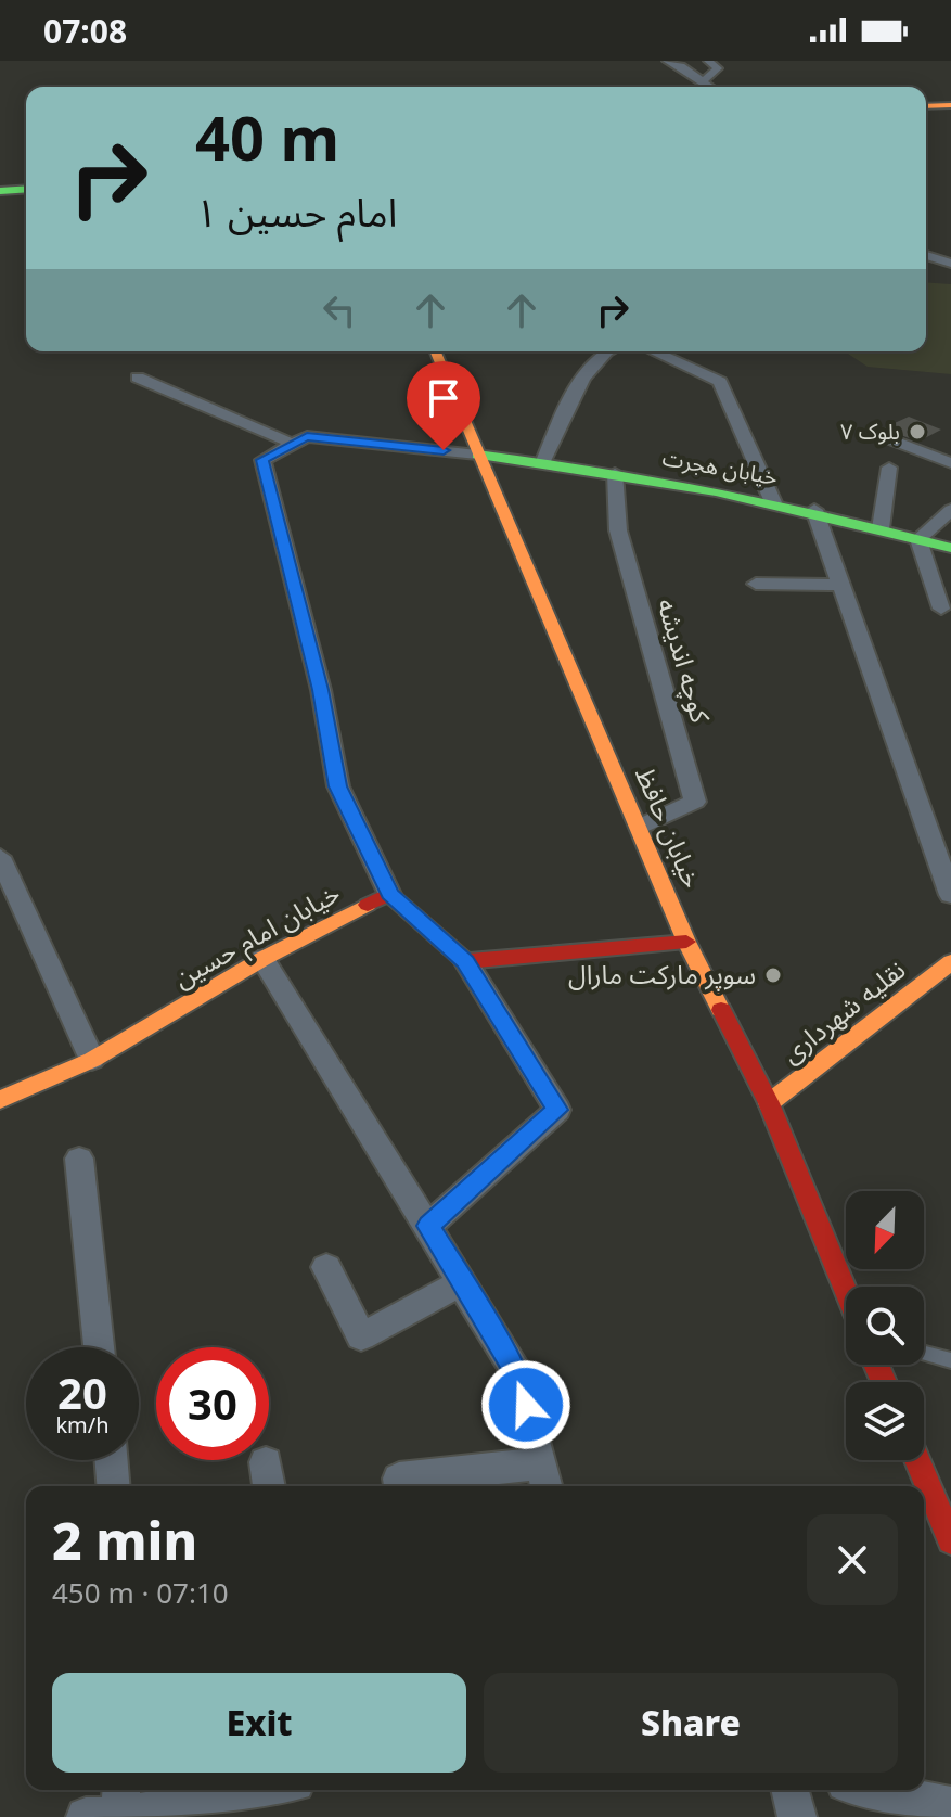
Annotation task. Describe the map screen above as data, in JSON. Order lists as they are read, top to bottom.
{
  "streets": {
    "main road": [
      "خیابان هجرت",
      "خیابان حافظ",
      "خیابان امام حسین",
      "نقلیه شهرداری"
    ],
    "street": ["کوچه اندیشه"]
  },
  "crossings": [
    ["خیابان هجرت", "کوچه اندیشه"],
    ["خیابان هجرت", "خیابان حافظ"],
    ["کوچه اندیشه", "خیابان حافظ"],
    ["خیابان حافظ", "نقلیه شهرداری"]
  ],
  "places": ["بلوک ۷", "سوپر مارکت مارال"],
  "north": "bottom left",
  "page": {
    "status": "07:08",
    "turn": ["40 m", "امام حسین ۱"],
    "speed": "20 km/h",
    "limit": "30",
    "heading": ["2 min", "450 m · 07:10"],
    "buttons": ["Exit", "Share"]
  }
}
